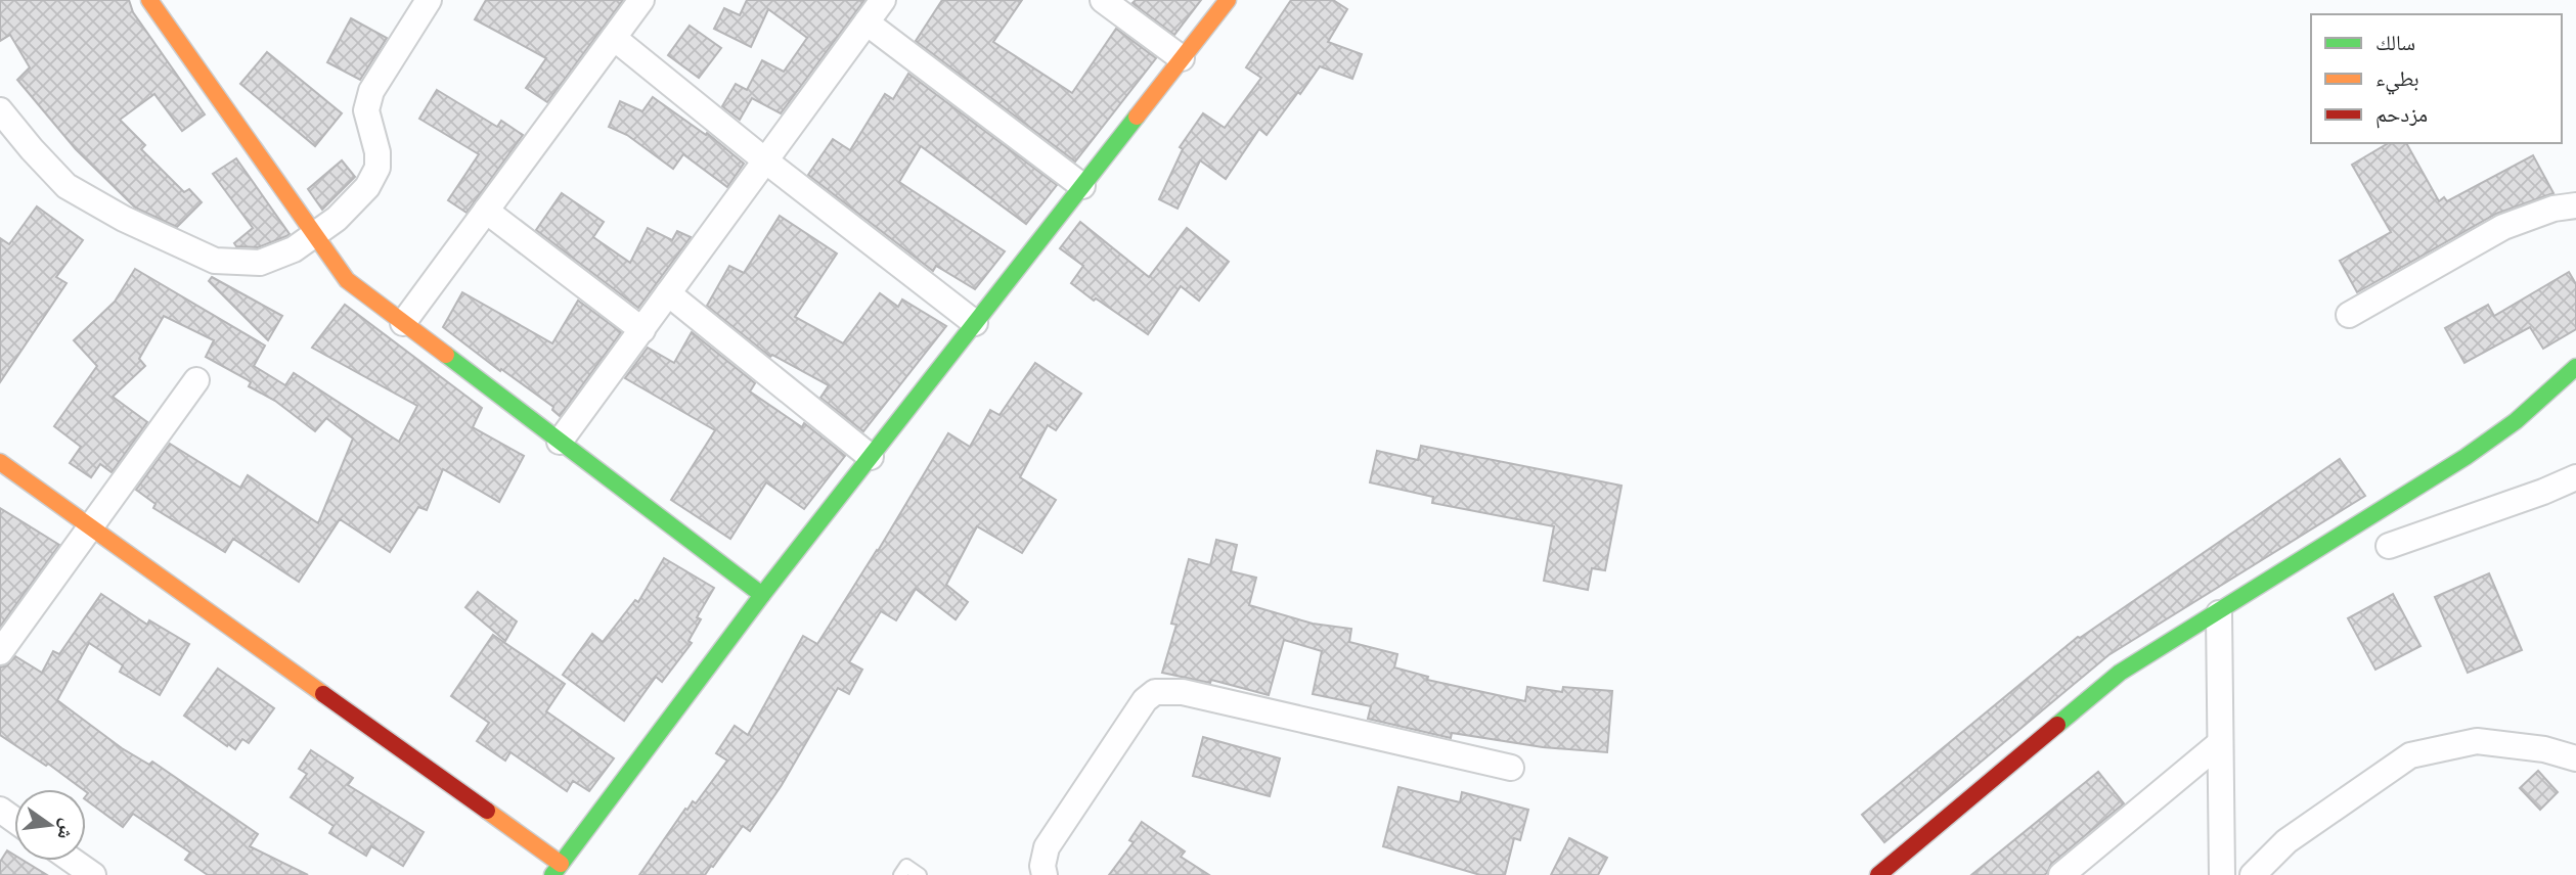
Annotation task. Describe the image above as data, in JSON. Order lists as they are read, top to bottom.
{
  "legend": ["سالك", "بطيء", "مزدحم"],
  "north": "right"
}
